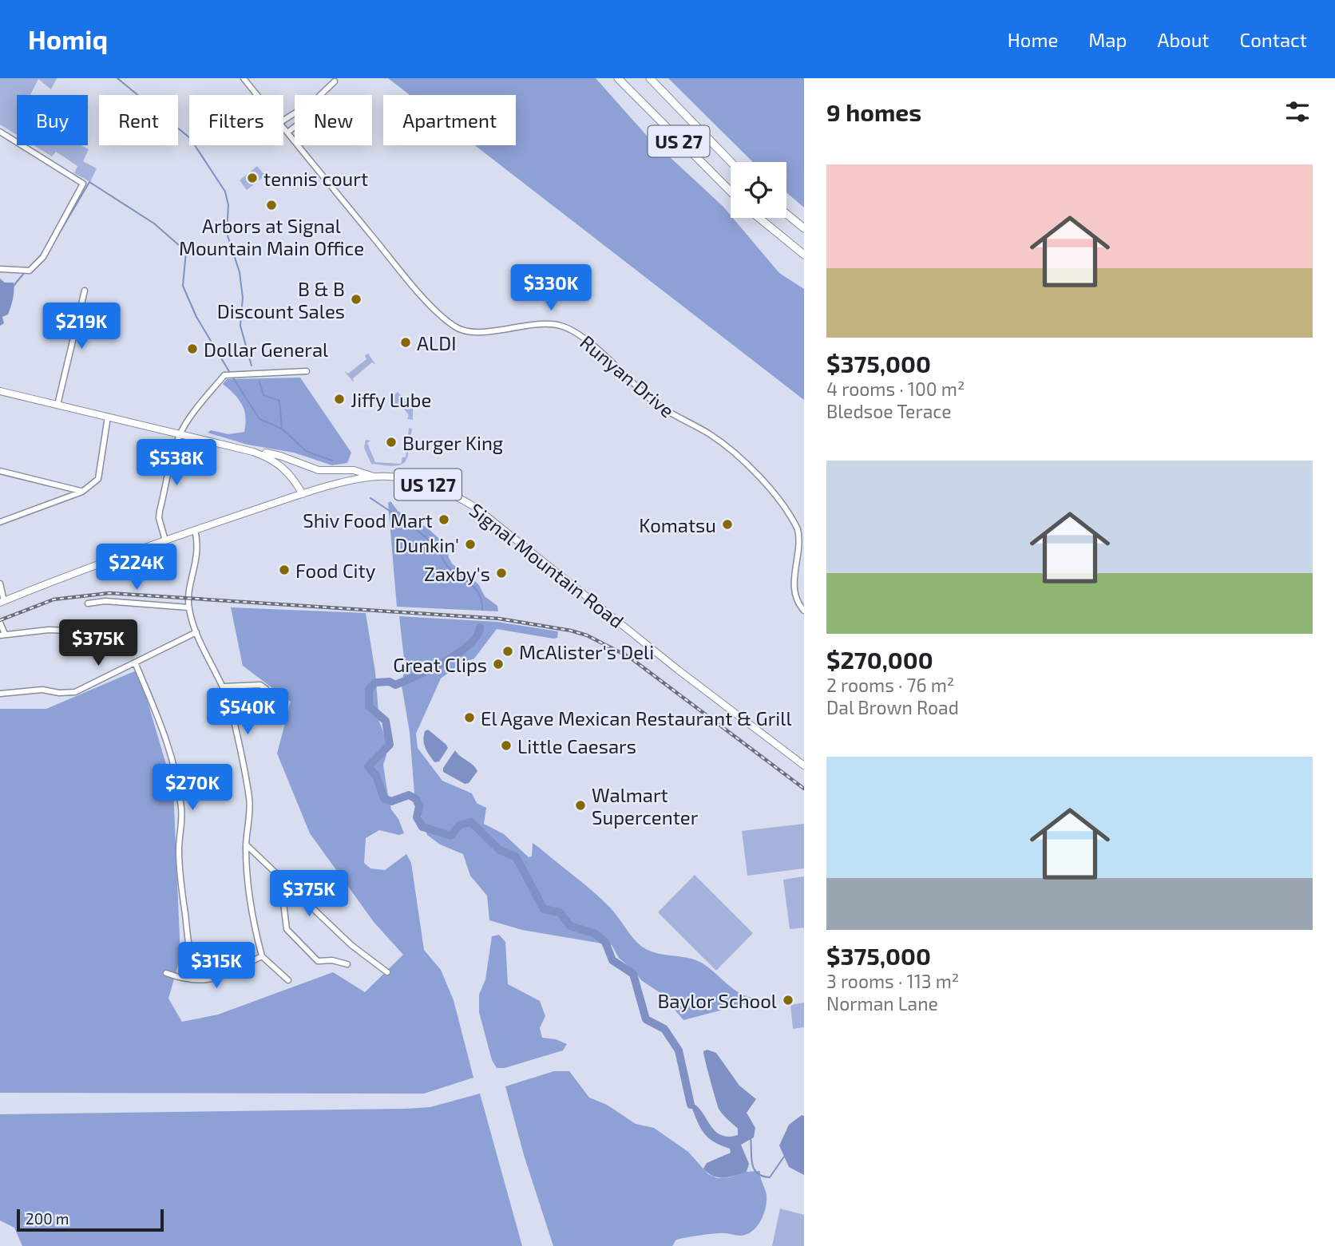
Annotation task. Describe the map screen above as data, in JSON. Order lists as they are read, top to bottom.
{
  "streets": {
    "highway": ["US 27"],
    "main road": ["US 127", "Signal Mountain Road"],
    "street": ["Runyan Drive"]
  },
  "places": [
    "tennis court",
    "Arbors at Signal Mountain Main Office",
    "B & B Discount Sales",
    "ALDI",
    "Dollar General",
    "Jiffy Lube",
    "Burger King",
    "Shiv Food Mart",
    "Komatsu",
    "Dunkin'",
    "Food City",
    "Zaxby's",
    "McAlister's Deli",
    "Great Clips",
    "El Agave Mexican Restaurant & Grill",
    "Little Caesars",
    "Walmart Supercenter",
    "Baylor School"
  ],
  "scale_bar": "200 m",
  "page": {
    "header": "Homiq",
    "nav": [
      "Home",
      "Map",
      "About",
      "Contact"
    ],
    "heading": "9 homes",
    "chip": [
      "Buy",
      "Rent",
      "Filters",
      "New",
      "Apartment"
    ],
    "list": [
      {
        "name": "$375,000",
        "note": "4 rooms · 100 m² · Bledsoe Terace"
      },
      {
        "name": "$270,000",
        "note": "2 rooms · 76 m² · Dal Brown Road"
      },
      {
        "name": "$375,000",
        "note": "3 rooms · 113 m² · Norman Lane"
      }
    ],
    "price": [
      "$330K",
      "$219K",
      "$538K",
      "$224K",
      "$375K",
      "$540K",
      "$270K",
      "$375K",
      "$315K"
    ],
    "scale": "200 m"
  }
}
